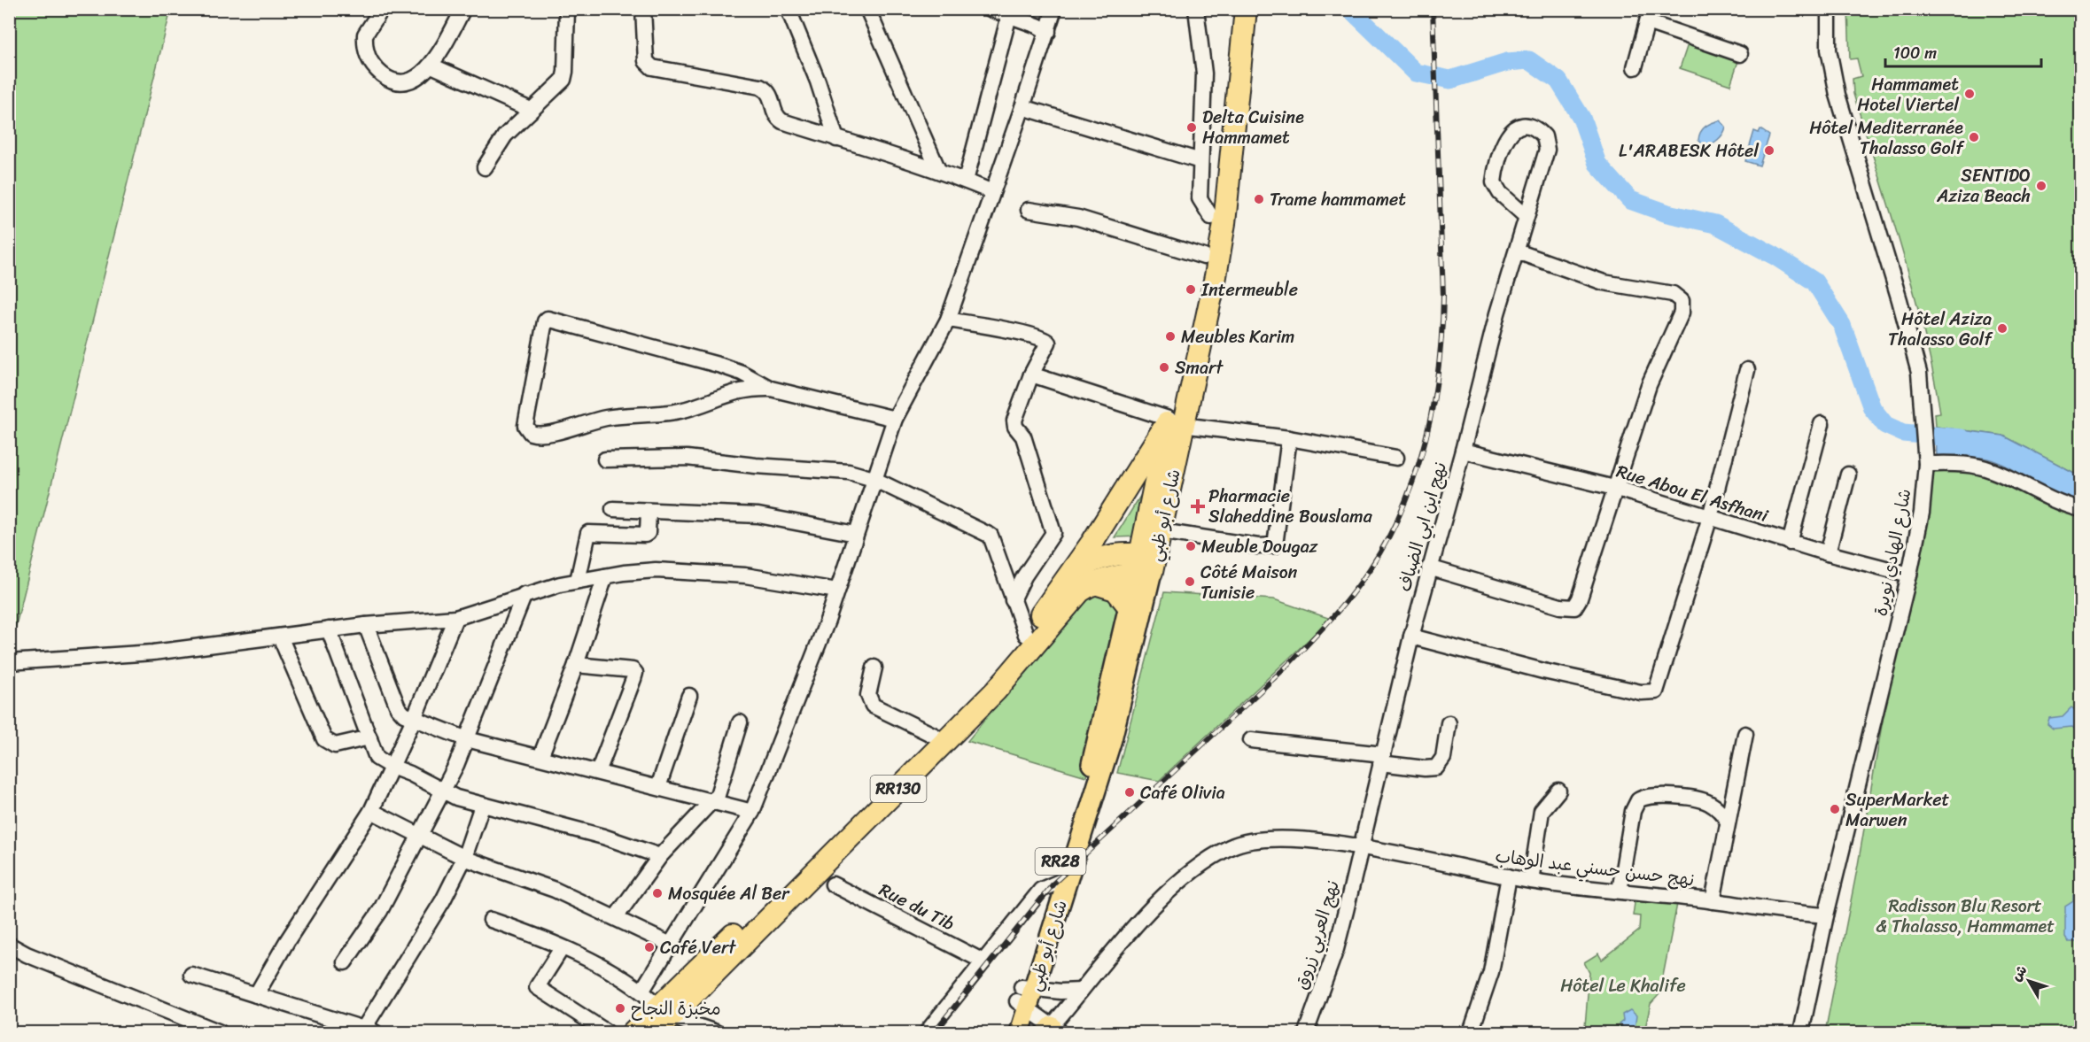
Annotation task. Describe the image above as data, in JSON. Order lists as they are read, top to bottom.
{
  "streets": {
    "highway": ["شارع أبو ظبي", "RR130", "RR28"],
    "street": [
      "Rue Abou El Asfhani",
      "نهج ابن ابي الضياف",
      "شارع الهادي نويرة",
      "نهج حسن حسني عبد الوهاب",
      "Rue du Tib",
      "نهج العربي زروق"
    ]
  },
  "crossings": [
    ["Rue Abou El Asfhani", "نهج ابن ابي الضياف"],
    ["Rue Abou El Asfhani", "شارع الهادي نويرة"],
    ["شارع أبو ظبي", "RR130"],
    ["نهج ابن ابي الضياف", "نهج حسن حسني عبد الوهاب"],
    ["نهج ابن ابي الضياف", "نهج العربي زروق"],
    ["شارع الهادي نويرة", "نهج حسن حسني عبد الوهاب"],
    ["نهج حسن حسني عبد الوهاب", "نهج العربي زروق"]
  ],
  "parks": ["Radisson Blu Resort & Thalasso, Hammamet", "Hôtel Le Khalife"],
  "places": {
    "other": [
      "Hammamet Hotel Viertel",
      "Delta Cuisine Hammamet",
      "Hôtel Mediterranée Thalasso Golf",
      "L'ARABESK Hôtel",
      "SENTIDO Aziza Beach",
      "Trame hammamet",
      "Intermeuble",
      "Hôtel Aziza Thalasso Golf",
      "Meubles Karim",
      "Smart",
      "Meuble Dougaz",
      "Côté Maison Tunisie",
      "Café Olivia",
      "SuperMarket Marwen",
      "Mosquée Al Ber",
      "Café Vert",
      "مخبزة النجاح"
    ],
    "health": ["Pharmacie Slaheddine Bouslama"]
  },
  "scale_bar": "100 m",
  "north": "top left"
}
